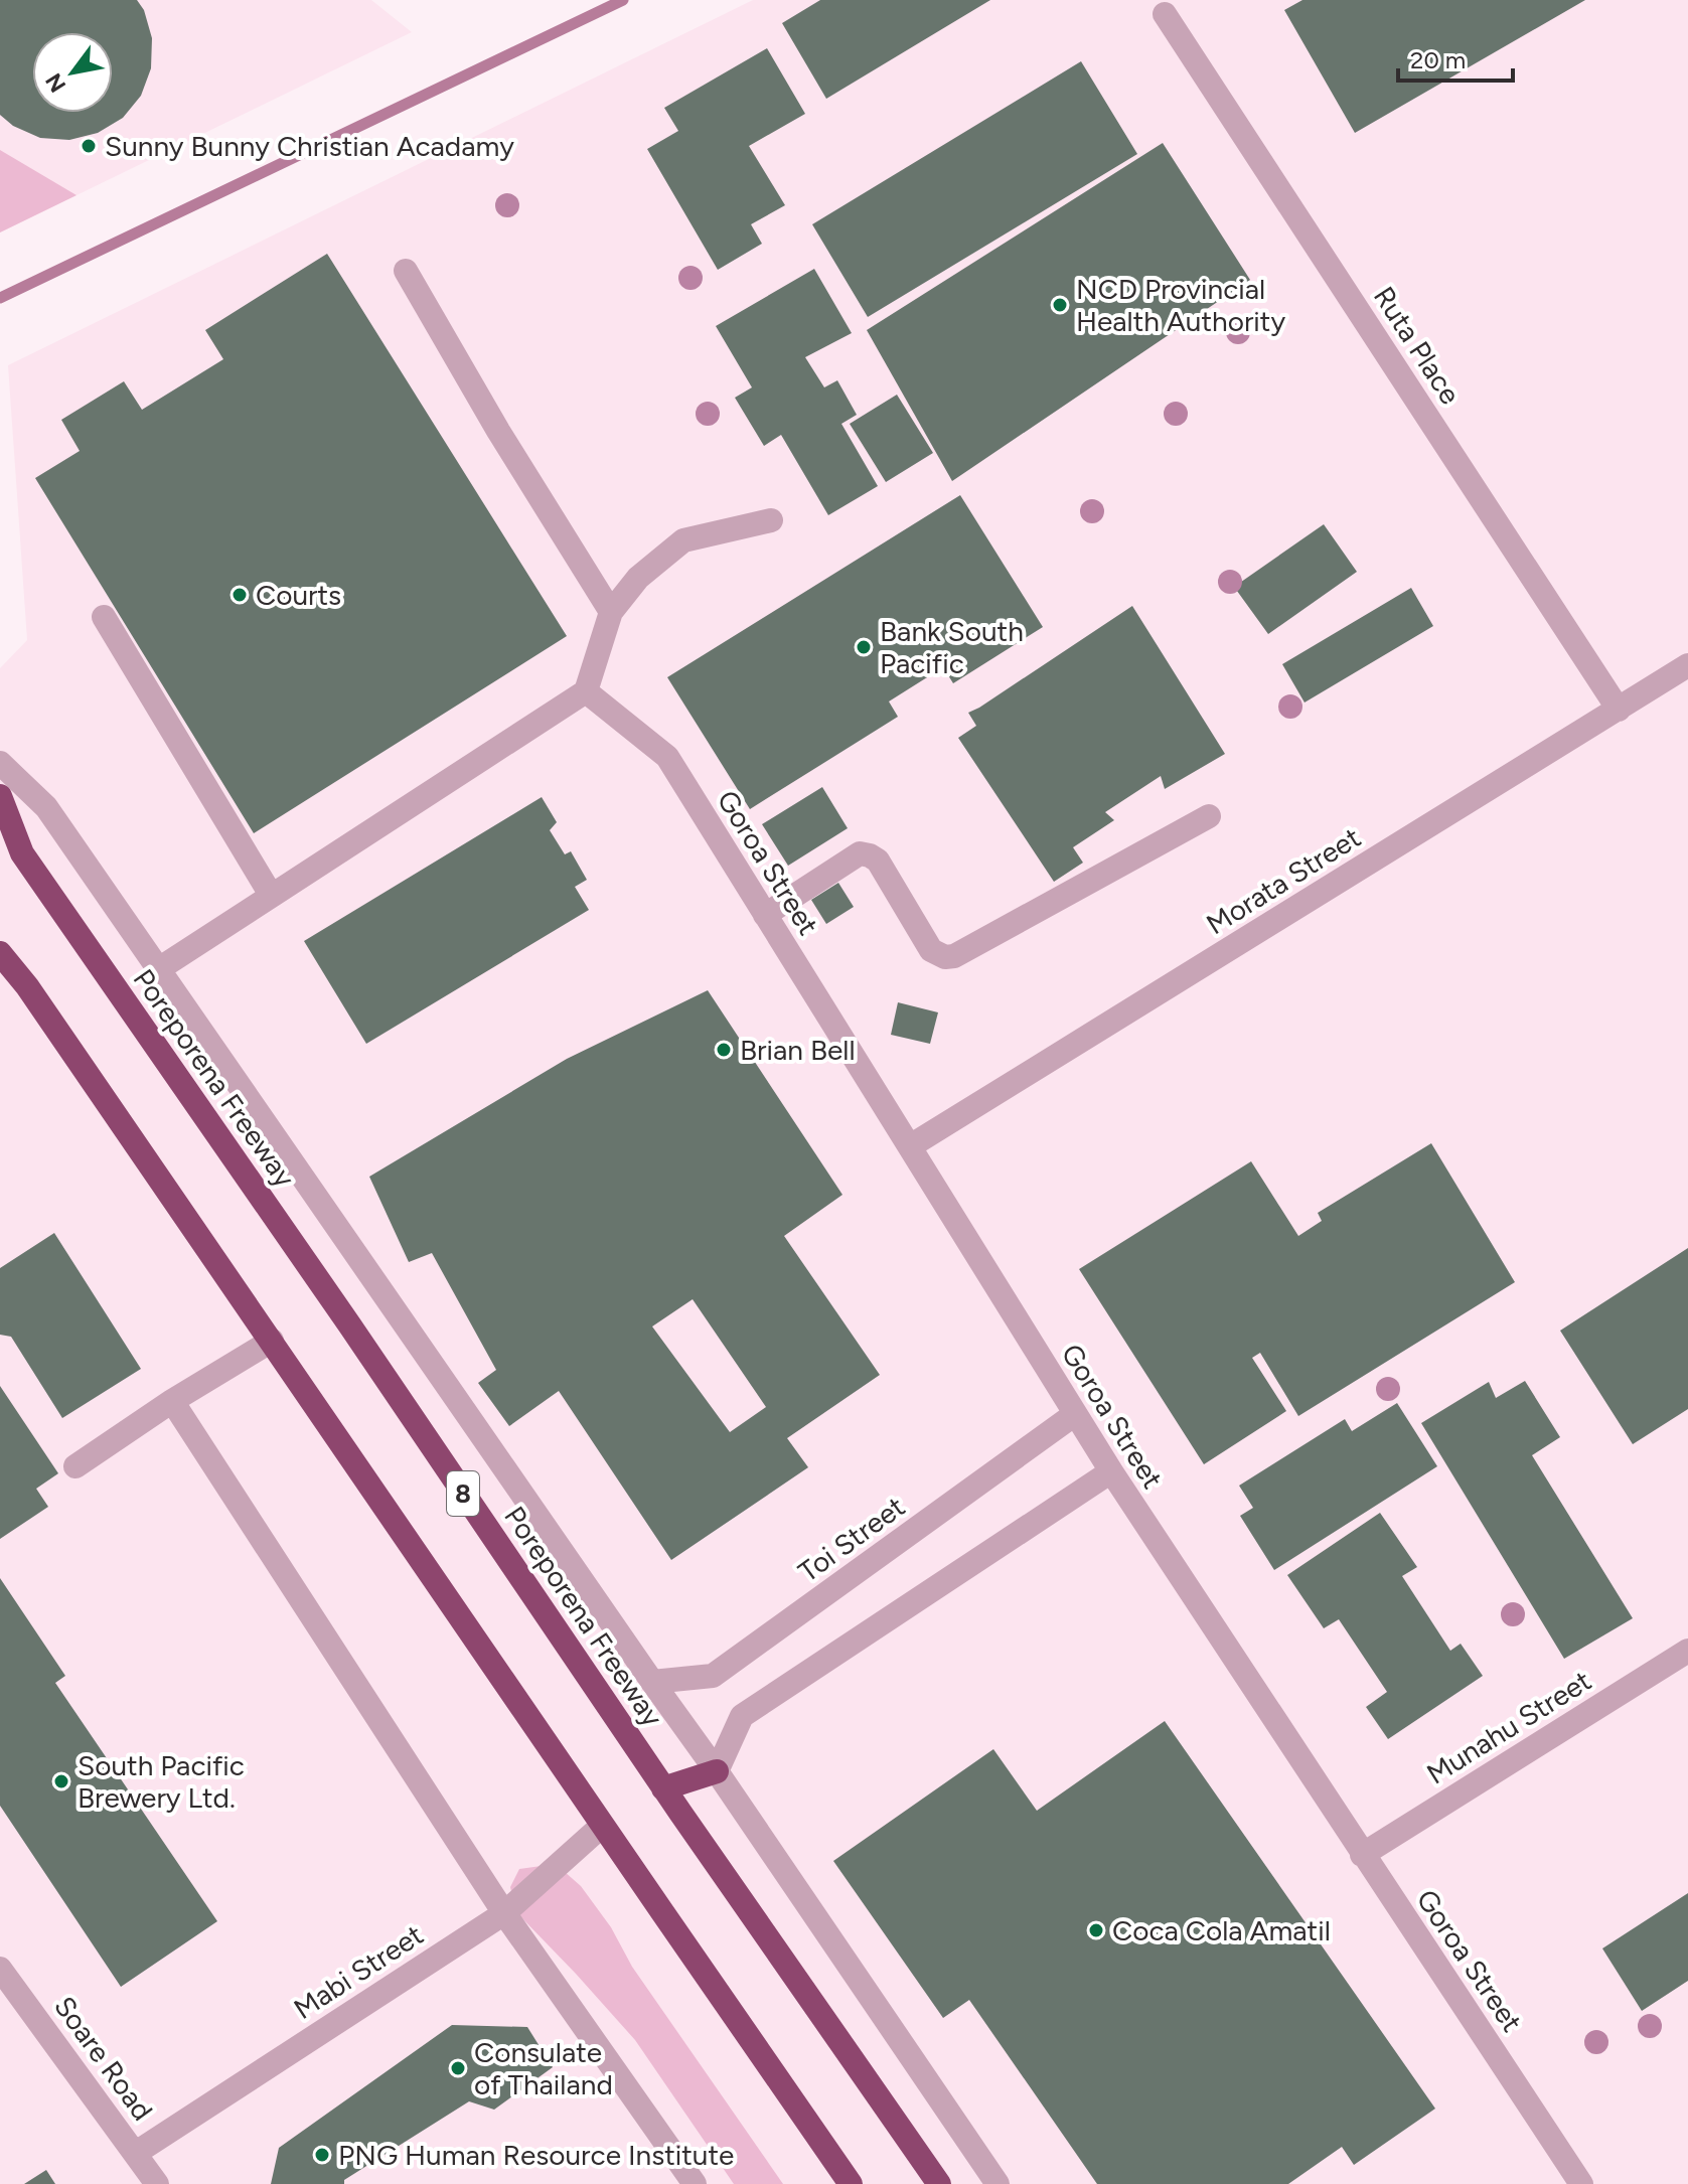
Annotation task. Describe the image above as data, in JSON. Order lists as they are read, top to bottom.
{
  "streets": {
    "highway": ["Poreporena Freeway", "8"],
    "street": [
      "Ruta Place",
      "Goroa Street",
      "Morata Street",
      "Toi Street",
      "Munahu Street",
      "Mabi Street",
      "Soare Road"
    ]
  },
  "crossings": [
    ["Ruta Place", "Morata Street"],
    ["Goroa Street", "Morata Street"],
    ["Goroa Street", "Toi Street"],
    ["Goroa Street", "Munahu Street"],
    ["Mabi Street", "Soare Road"]
  ],
  "places": [
    "Sunny Bunny Christian Acadamy",
    "NCD Provincial Health Authority",
    "Courts",
    "Bank South Pacific",
    "Brian Bell",
    "South Pacific Brewery Ltd.",
    "Coca Cola Amatil",
    "Consulate of Thailand",
    "PNG Human Resource Institute"
  ],
  "scale_bar": "20 m",
  "north": "bottom left"
}
